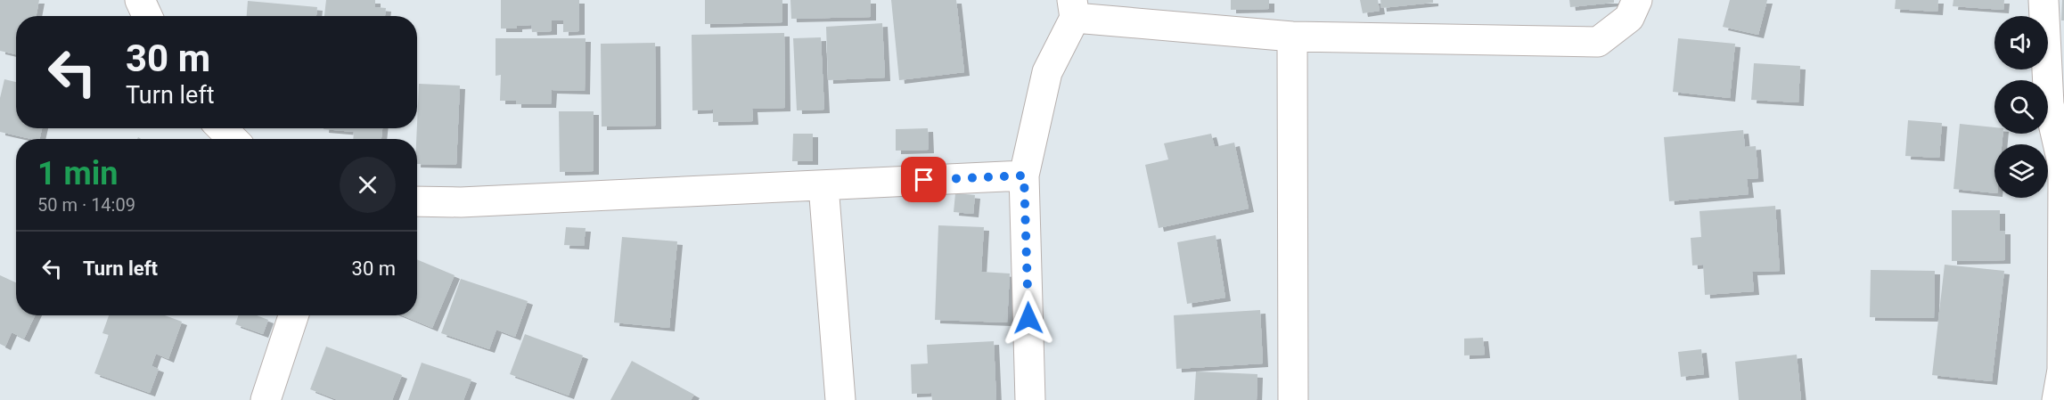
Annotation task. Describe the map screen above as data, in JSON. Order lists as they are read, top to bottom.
{
  "page": {
    "turn": ["30 m", "Turn left"],
    "heading": ["1 min", "50 m · 14:09"],
    "list": [
      {
        "name": "Turn left",
        "value": "30 m"
      }
    ]
  }
}
